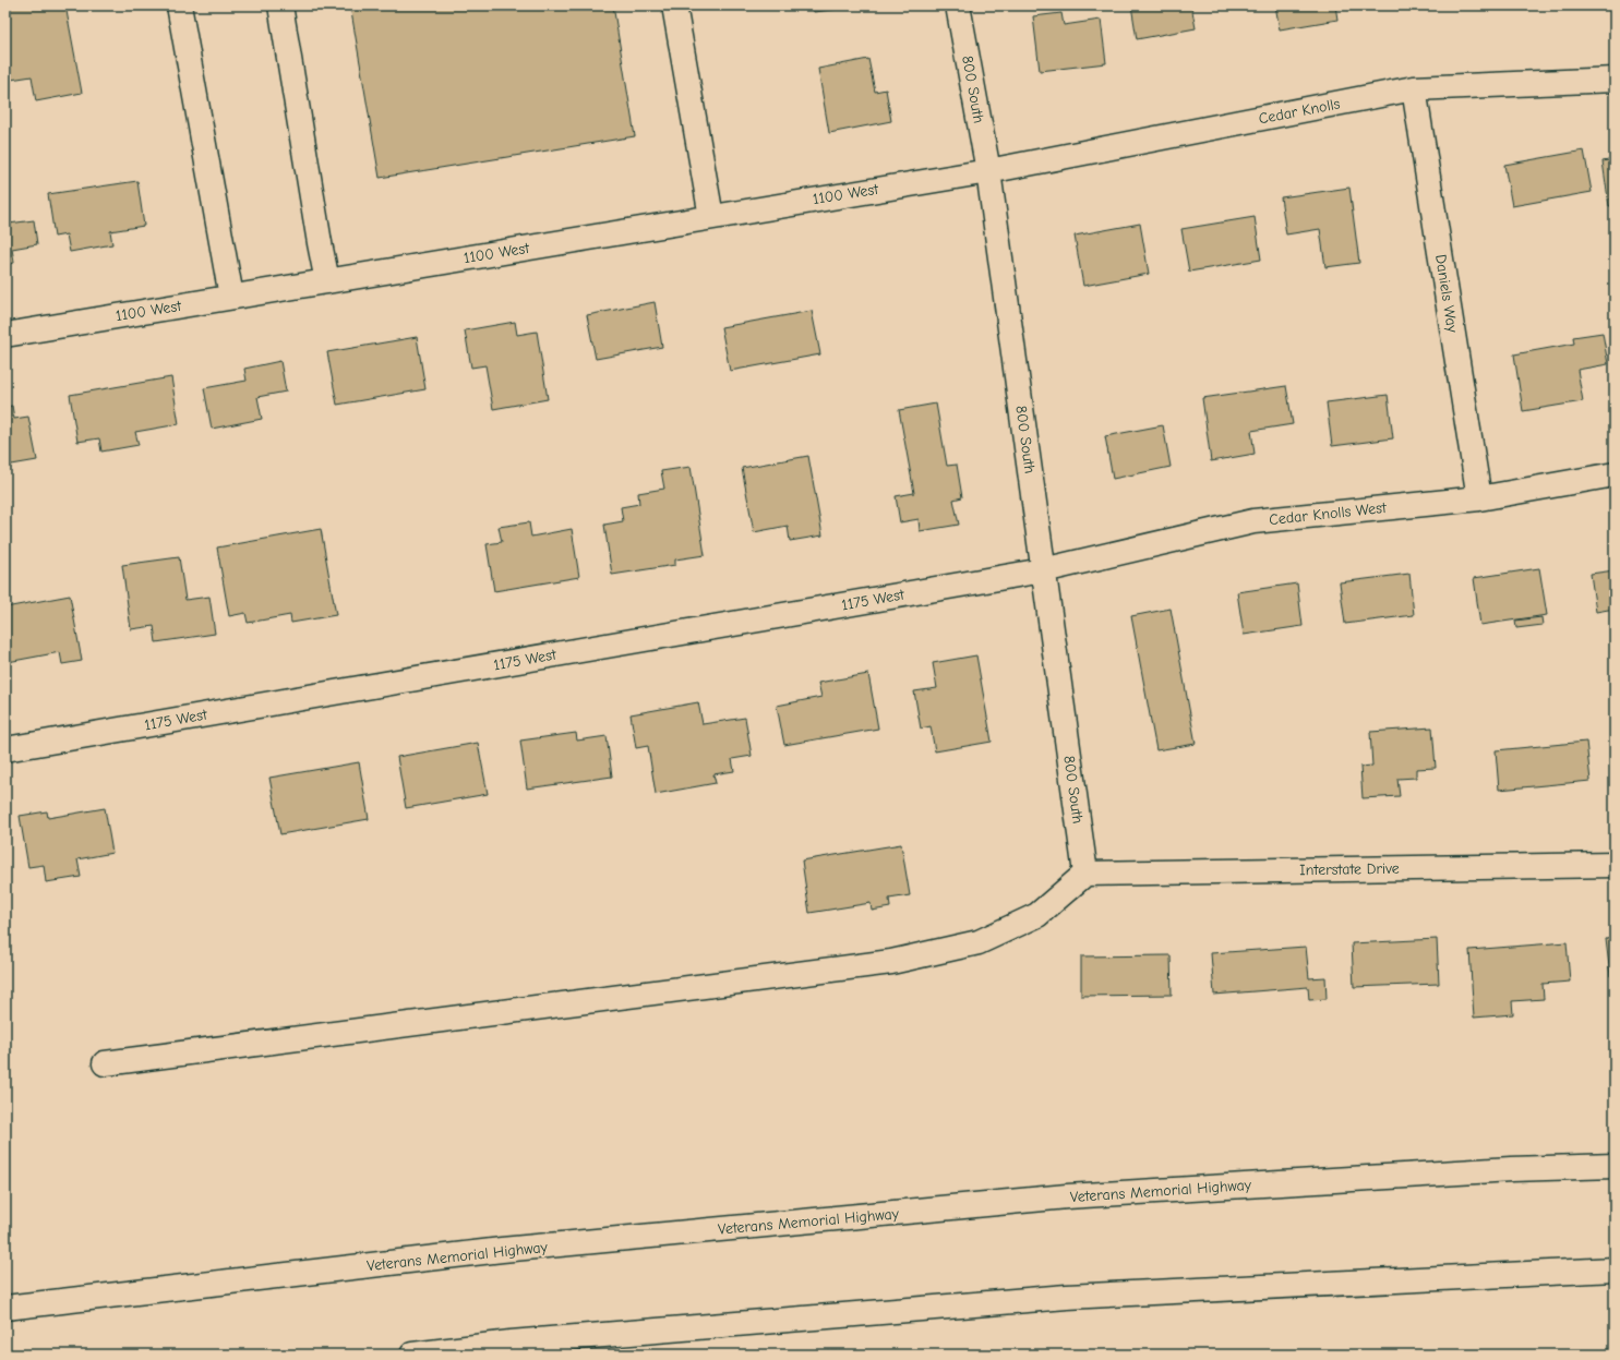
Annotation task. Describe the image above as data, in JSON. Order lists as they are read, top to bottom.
{
  "streets": {
    "main road": [
      "800 South",
      "Cedar Knolls",
      "1100 West",
      "Daniels Way",
      "Cedar Knolls West",
      "1175 West",
      "Interstate Drive",
      "Veterans Memorial Highway"
    ]
  },
  "crossings": [
    ["800 South", "Cedar Knolls"],
    ["800 South", "1100 West"],
    ["800 South", "Cedar Knolls West"],
    ["800 South", "1175 West"],
    ["800 South", "Interstate Drive"],
    ["Cedar Knolls", "1100 West"],
    ["Cedar Knolls", "Daniels Way"],
    ["Daniels Way", "Cedar Knolls West"],
    ["Cedar Knolls West", "1175 West"]
  ]
}
